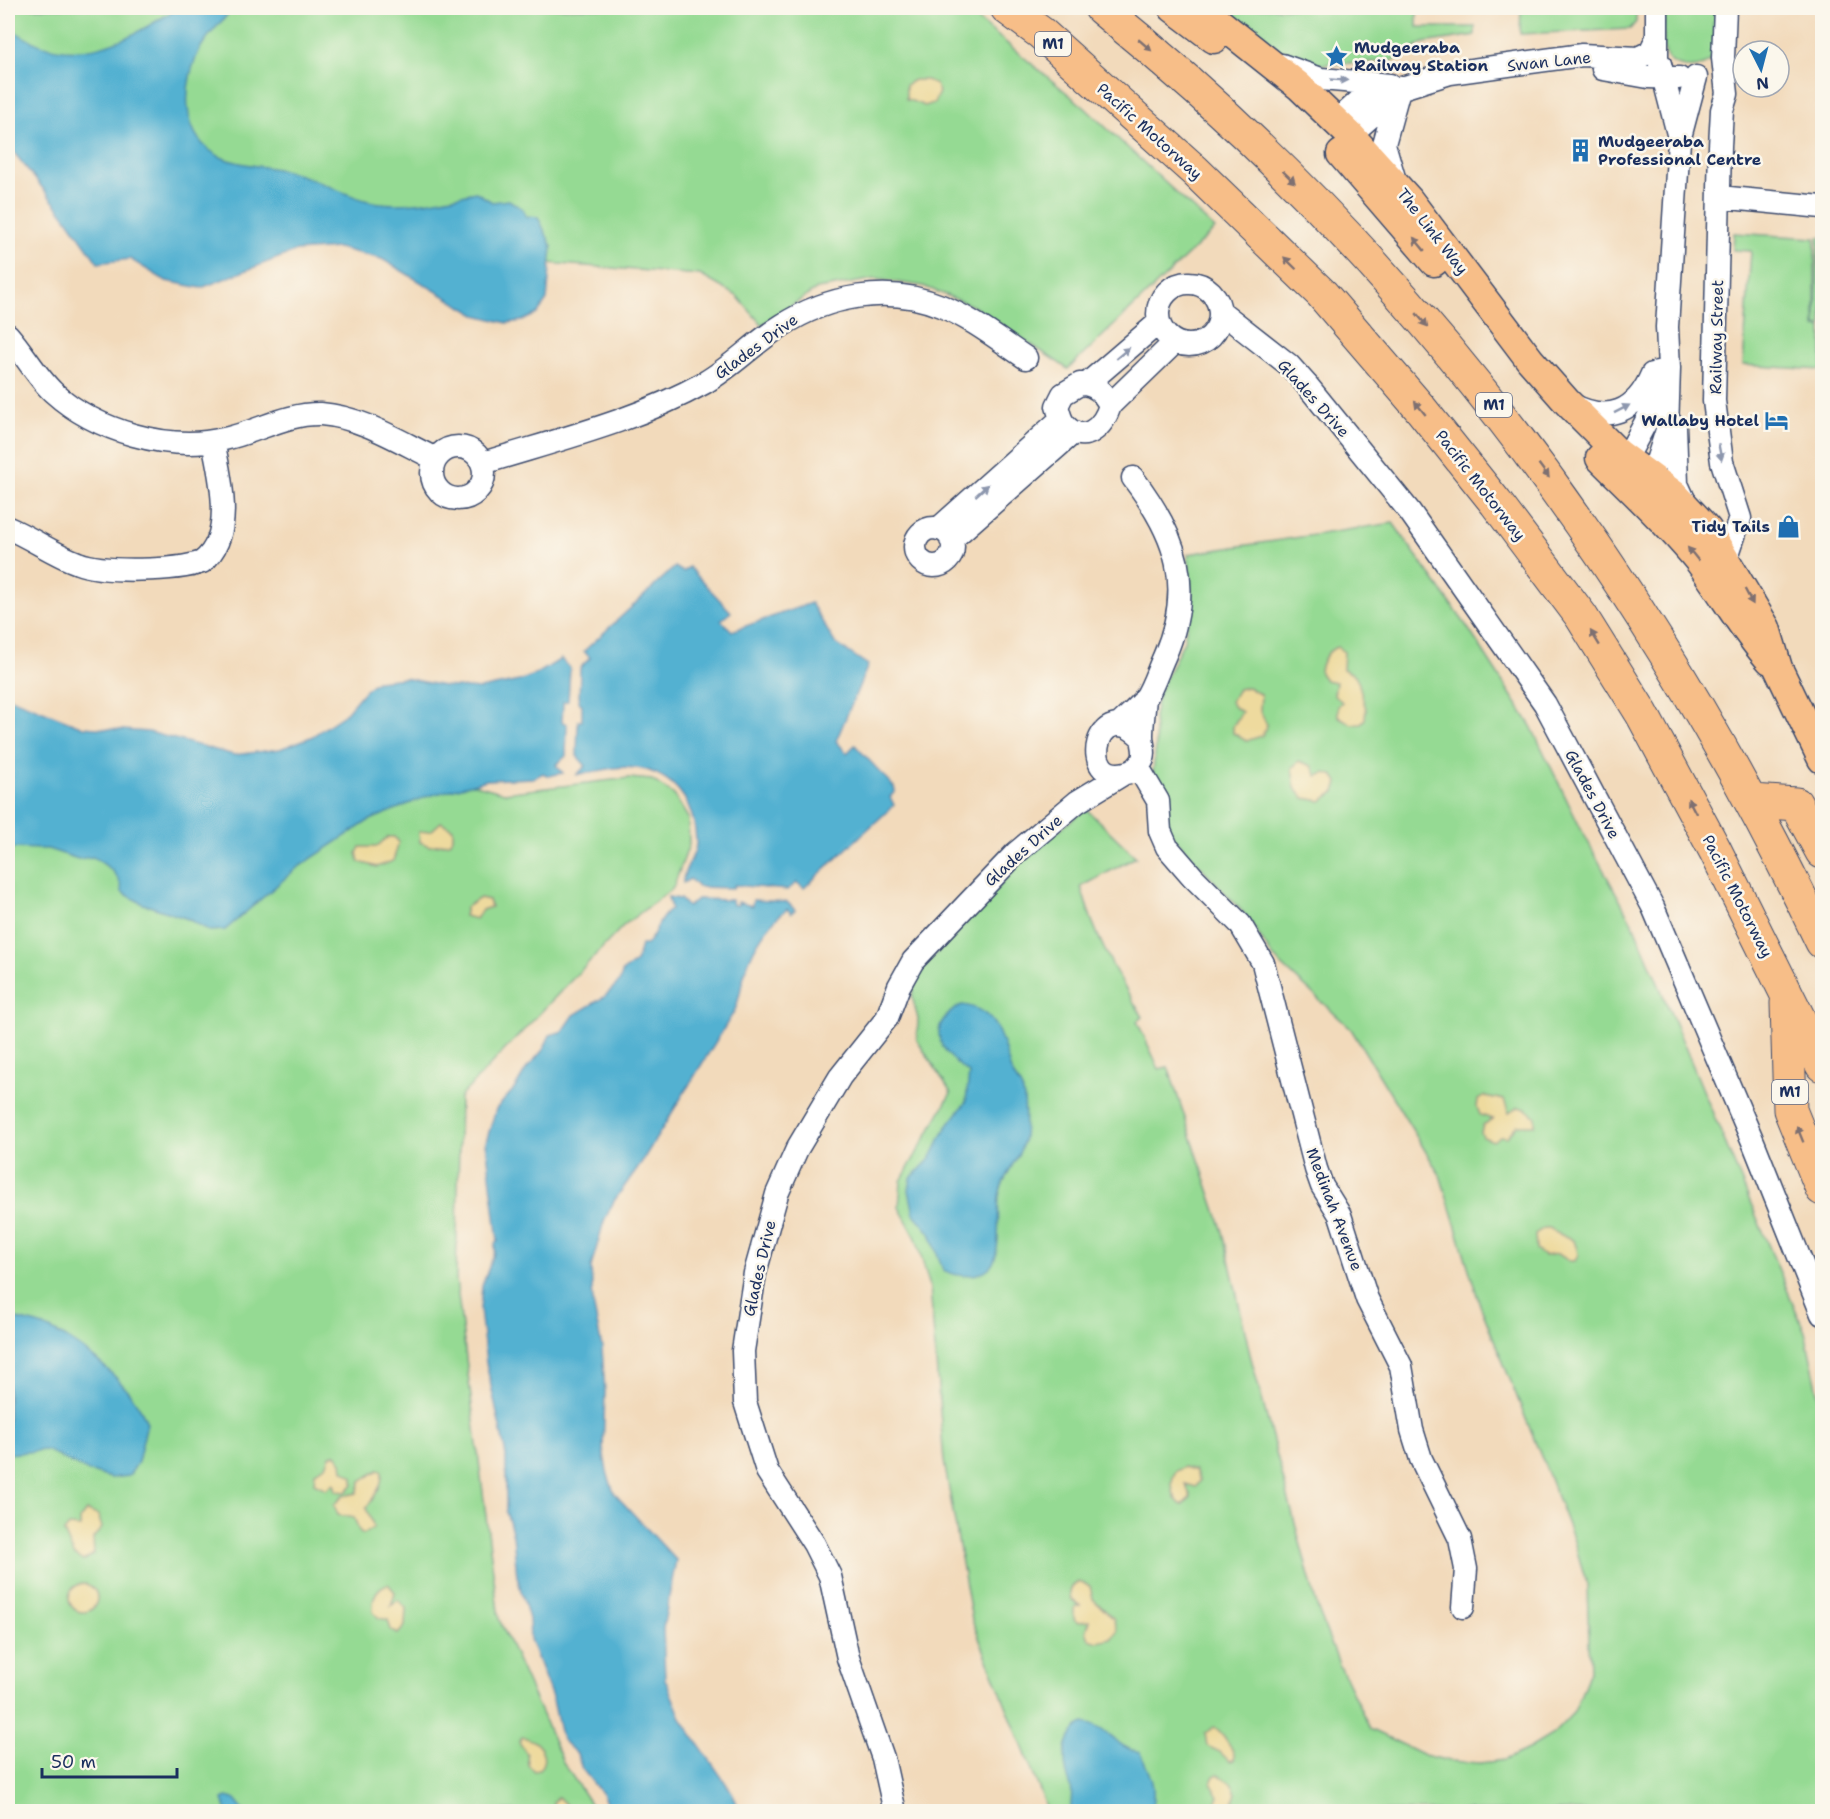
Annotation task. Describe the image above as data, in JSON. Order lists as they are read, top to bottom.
{
  "streets": {
    "highway": ["M1", "Pacific Motorway"],
    "main road": ["The Link Way"],
    "street": [
      "Swan Lane",
      "Railway Street",
      "Glades Drive",
      "Medinah Avenue"
    ]
  },
  "crossings": [
    ["M1", "Pacific Motorway"],
    ["Swan Lane", "The Link Way"],
    ["Glades Drive", "Medinah Avenue"]
  ],
  "places": {
    "place": ["Mudgeeraba Railway Station"],
    "building": ["Mudgeeraba Professional Centre"],
    "hotel": ["Wallaby Hotel"],
    "shop": ["Tidy Tails"]
  },
  "scale_bar": "50 m",
  "north": "bottom"
}
